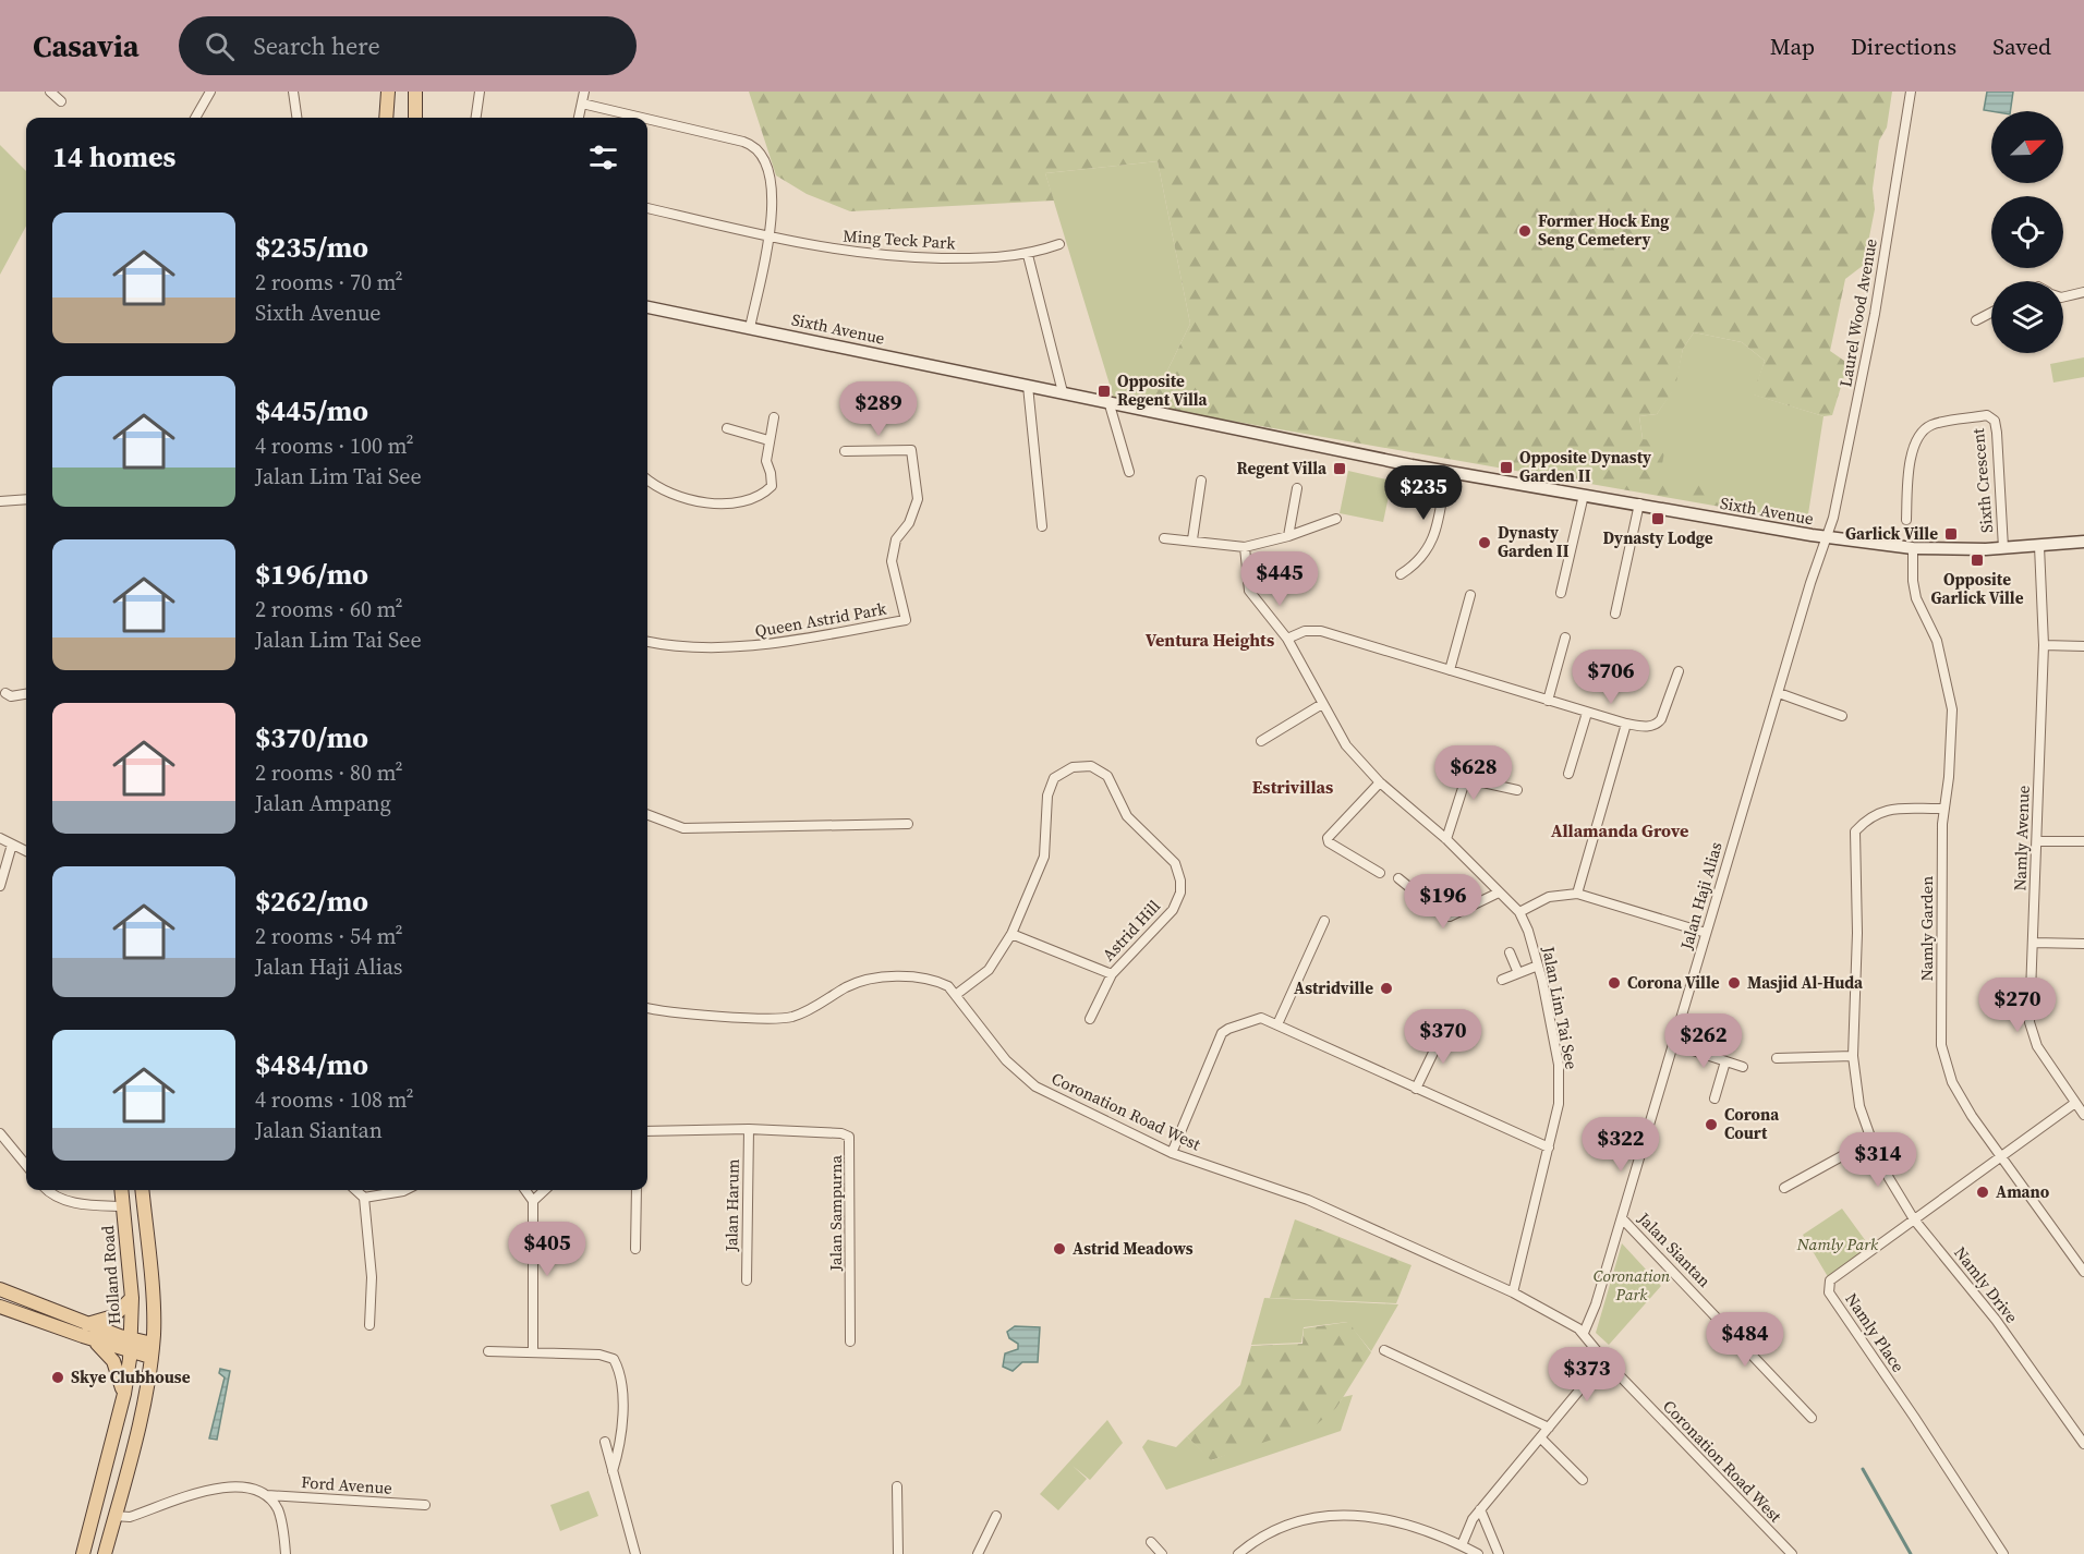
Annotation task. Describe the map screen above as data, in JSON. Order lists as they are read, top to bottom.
{
  "streets": {
    "main road": ["Sixth Avenue", "Holland Road"],
    "street": [
      "Ming Teck Park",
      "Laurel Wood Avenue",
      "Sixth Crescent",
      "Queen Astrid Park",
      "Namly Avenue",
      "Jalan Haji Alias",
      "Namly Garden",
      "Astrid Hill",
      "Jalan Lim Tai See",
      "Coronation Road West",
      "Jalan Harum",
      "Jalan Sampurna",
      "Jalan Siantan",
      "Namly Drive",
      "Namly Place",
      "Ford Avenue"
    ]
  },
  "crossings": [
    ["Laurel Wood Avenue", "Sixth Avenue"],
    ["Laurel Wood Avenue", "Jalan Haji Alias"],
    ["Sixth Avenue", "Sixth Crescent"],
    ["Sixth Avenue", "Namly Avenue"],
    ["Sixth Avenue", "Jalan Haji Alias"],
    ["Sixth Avenue", "Namly Garden"],
    ["Namly Avenue", "Namly Place"],
    ["Jalan Haji Alias", "Coronation Road West"],
    ["Jalan Haji Alias", "Jalan Siantan"],
    ["Namly Garden", "Namly Drive"],
    ["Namly Garden", "Namly Place"],
    ["Astrid Hill", "Coronation Road West"],
    ["Jalan Lim Tai See", "Coronation Road West"],
    ["Jalan Harum", "Jalan Sampurna"],
    ["Namly Drive", "Namly Place"]
  ],
  "districts": ["Ventura Heights", "Estrivillas", "Allamanda Grove"],
  "parks": ["Namly Park", "Coronation Park"],
  "places": {
    "other": [
      "Former Hock Eng Seng Cemetery",
      "Dynasty Garden II",
      "Corona Ville",
      "Masjid Al-Huda",
      "Astridville",
      "Corona Court",
      "Amano",
      "Astrid Meadows",
      "Skye Clubhouse"
    ],
    "transit": [
      "Opposite Regent Villa",
      "Opposite Dynasty Garden II",
      "Regent Villa",
      "Dynasty Lodge",
      "Garlick Ville",
      "Opposite Garlick Ville"
    ]
  },
  "north": "top right",
  "page": {
    "header": "Casavia",
    "search": "Search here",
    "nav": ["Map", "Directions", "Saved"],
    "heading": "14 homes",
    "list": [
      {
        "name": "$235/mo",
        "note": "2 rooms · 70 m² · Sixth Avenue"
      },
      {
        "name": "$445/mo",
        "note": "4 rooms · 100 m² · Jalan Lim Tai See"
      },
      {
        "name": "$196/mo",
        "note": "2 rooms · 60 m² · Jalan Lim Tai See"
      },
      {
        "name": "$370/mo",
        "note": "2 rooms · 80 m² · Jalan Ampang"
      },
      {
        "name": "$262/mo",
        "note": "2 rooms · 54 m² · Jalan Haji Alias"
      },
      {
        "name": "$484/mo",
        "note": "4 rooms · 108 m² · Jalan Siantan"
      }
    ],
    "price": [
      "$289",
      "$235",
      "$445",
      "$706",
      "$628",
      "$196",
      "$270",
      "$370",
      "$262",
      "$322",
      "$314",
      "$405",
      "$484",
      "$373"
    ]
  }
}
